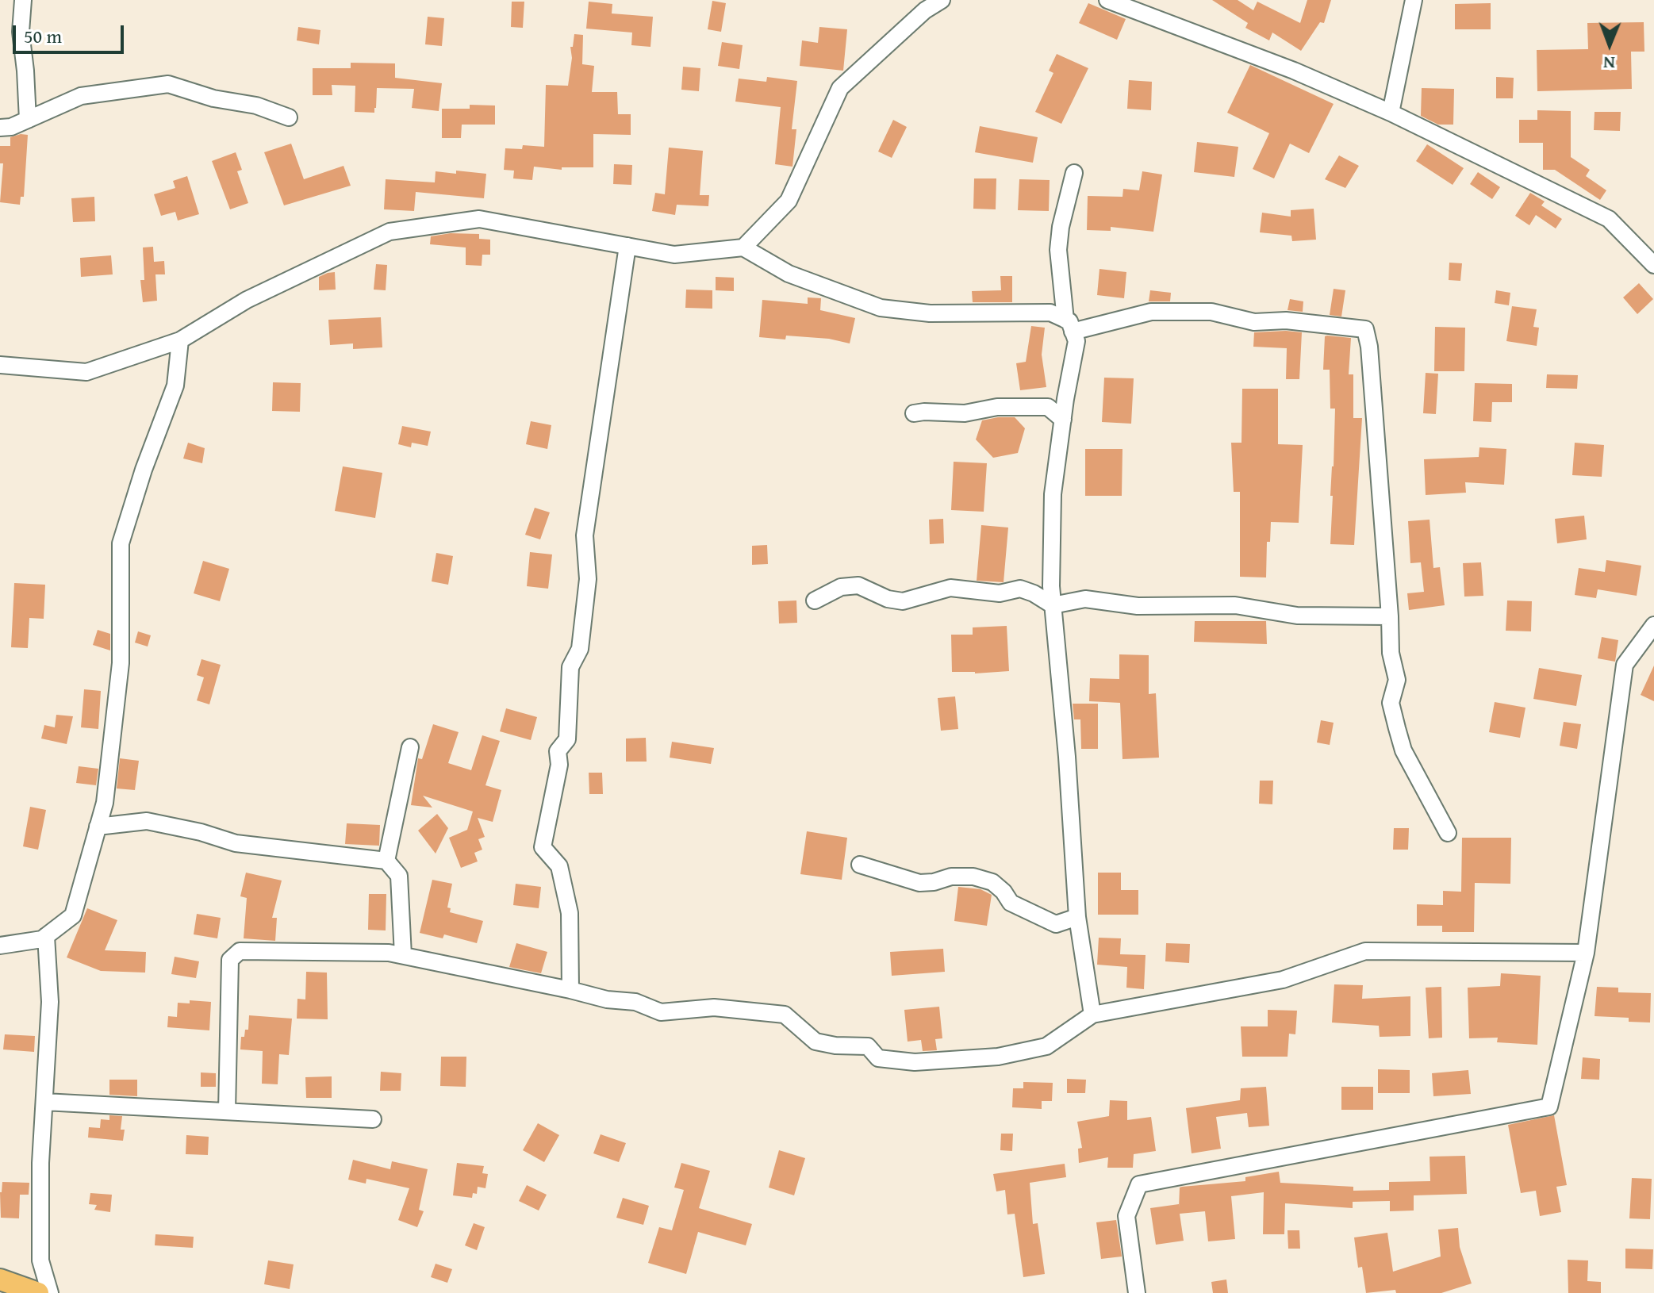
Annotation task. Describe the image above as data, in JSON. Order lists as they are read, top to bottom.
{
  "scale_bar": "50 m",
  "north": "bottom"
}
